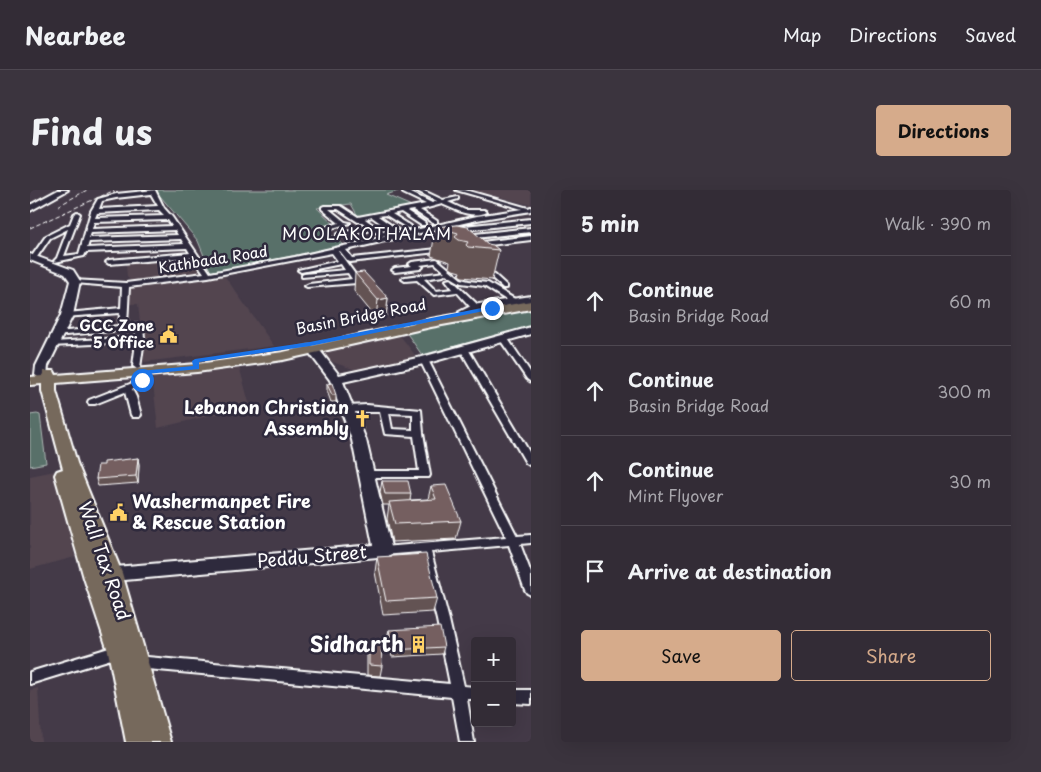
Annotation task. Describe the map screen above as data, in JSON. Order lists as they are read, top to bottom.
{
  "streets": {
    "main road": ["Basin Bridge Road", "Peddu Street", "Wall Tax Road"],
    "street": ["Kathbada Road"]
  },
  "crossings": [
    ["Peddu Street", "Wall Tax Road"]
  ],
  "districts": ["MOOLAKOTHALAM"],
  "places": {
    "public building": ["GCC Zone 5 Office", "Washermanpet Fire & Rescue Station"],
    "church": ["Lebanon Christian Assembly"],
    "building": ["Sidharth"]
  },
  "page": {
    "header": "Nearbee",
    "nav": ["Map", "Directions", "Saved"],
    "title": "Find us",
    "buttons": [
      "Directions",
      ["Save", "Share"]
    ],
    "heading": ["5 min", "Walk · 390 m"],
    "list": [
      ["Continue", "Basin Bridge Road", "60 m"],
      ["Continue", "Basin Bridge Road", "300 m"],
      ["Continue", "Mint Flyover", "30 m"],
      "Arrive at destination"
    ],
    "map_buttons": ["+", "−"]
  }
}
